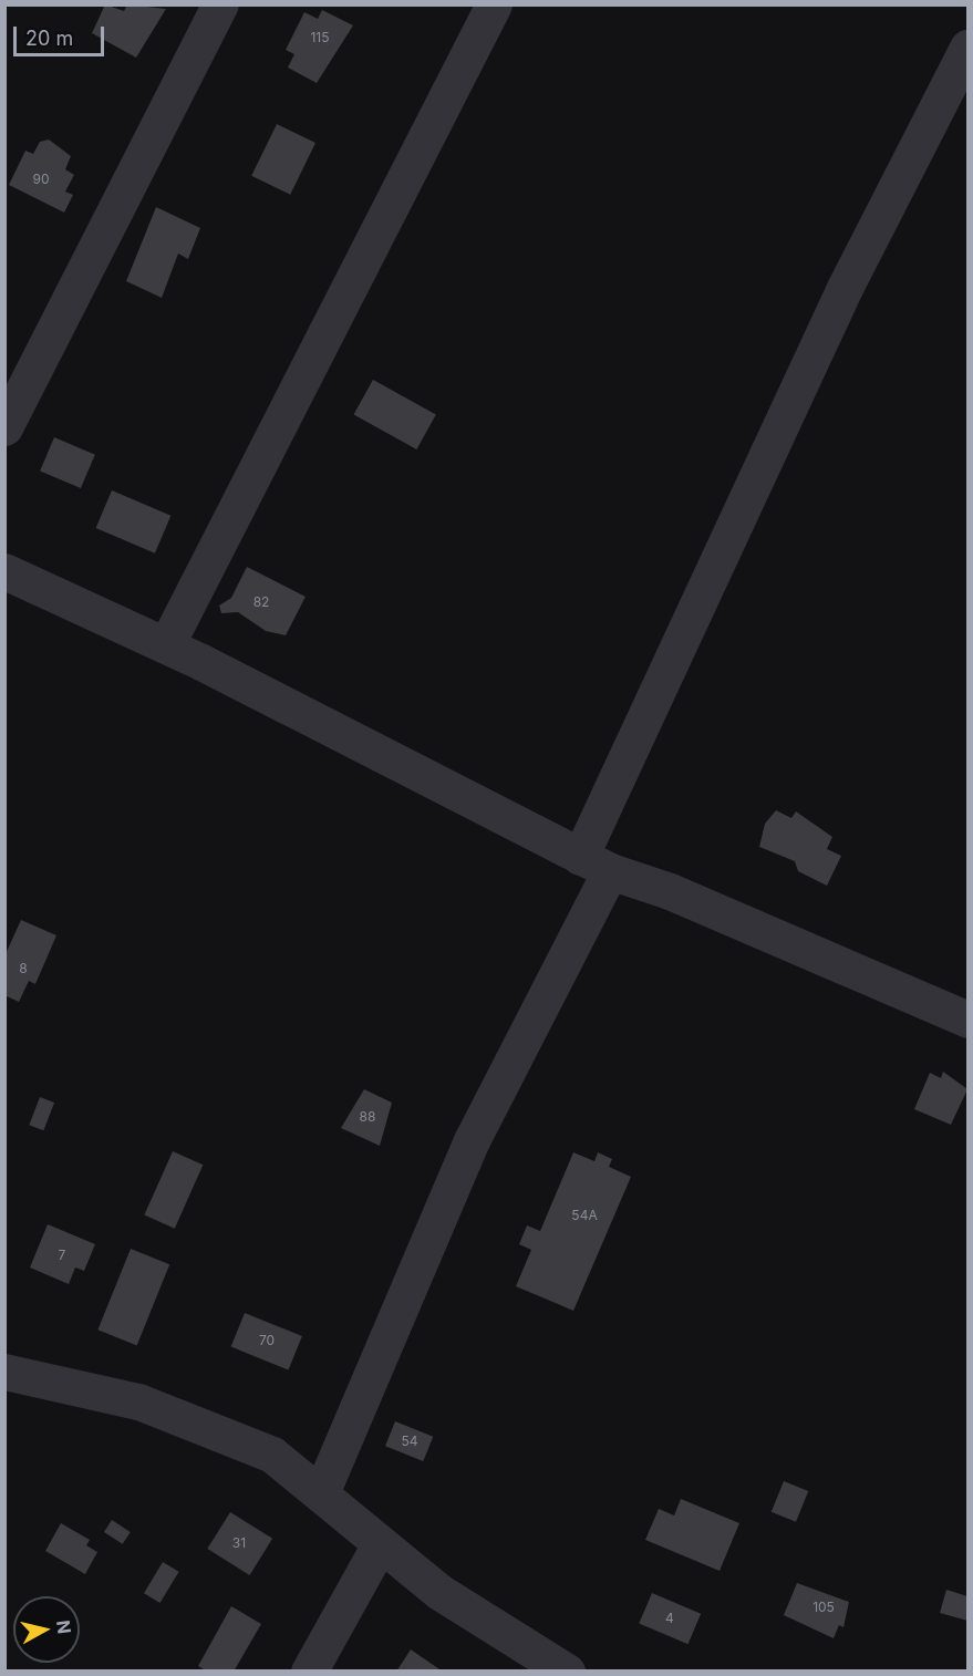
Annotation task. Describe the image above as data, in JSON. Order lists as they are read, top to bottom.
{
  "house_numbers": [
    "115",
    "90",
    "82",
    "8",
    "88",
    "54A",
    "7",
    "70",
    "54",
    "31",
    "105",
    "4"
  ],
  "scale_bar": "20 m",
  "north": "right"
}
